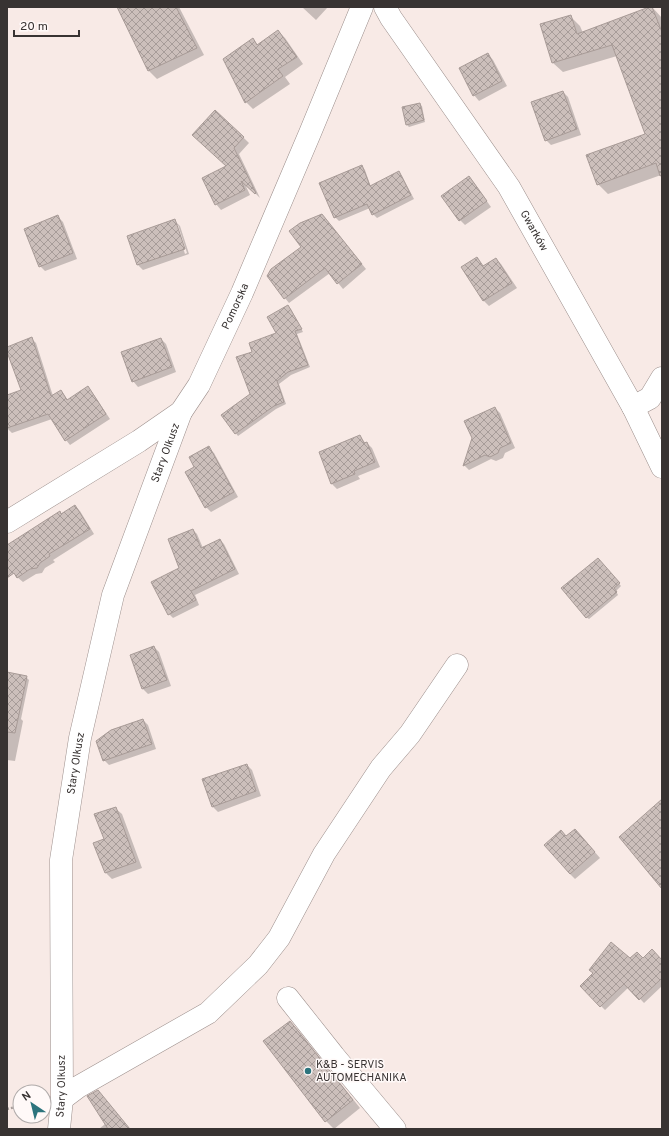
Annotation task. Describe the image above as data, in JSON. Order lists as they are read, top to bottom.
{
  "streets": {
    "street": ["Gwarków", "Pomorska", "Stary Olkusz"]
  },
  "crossings": [
    ["Pomorska", "Stary Olkusz"]
  ],
  "places": ["K&B - SERVIS AUTOMECHANIKA"],
  "scale_bar": "20 m",
  "north": "top left"
}
